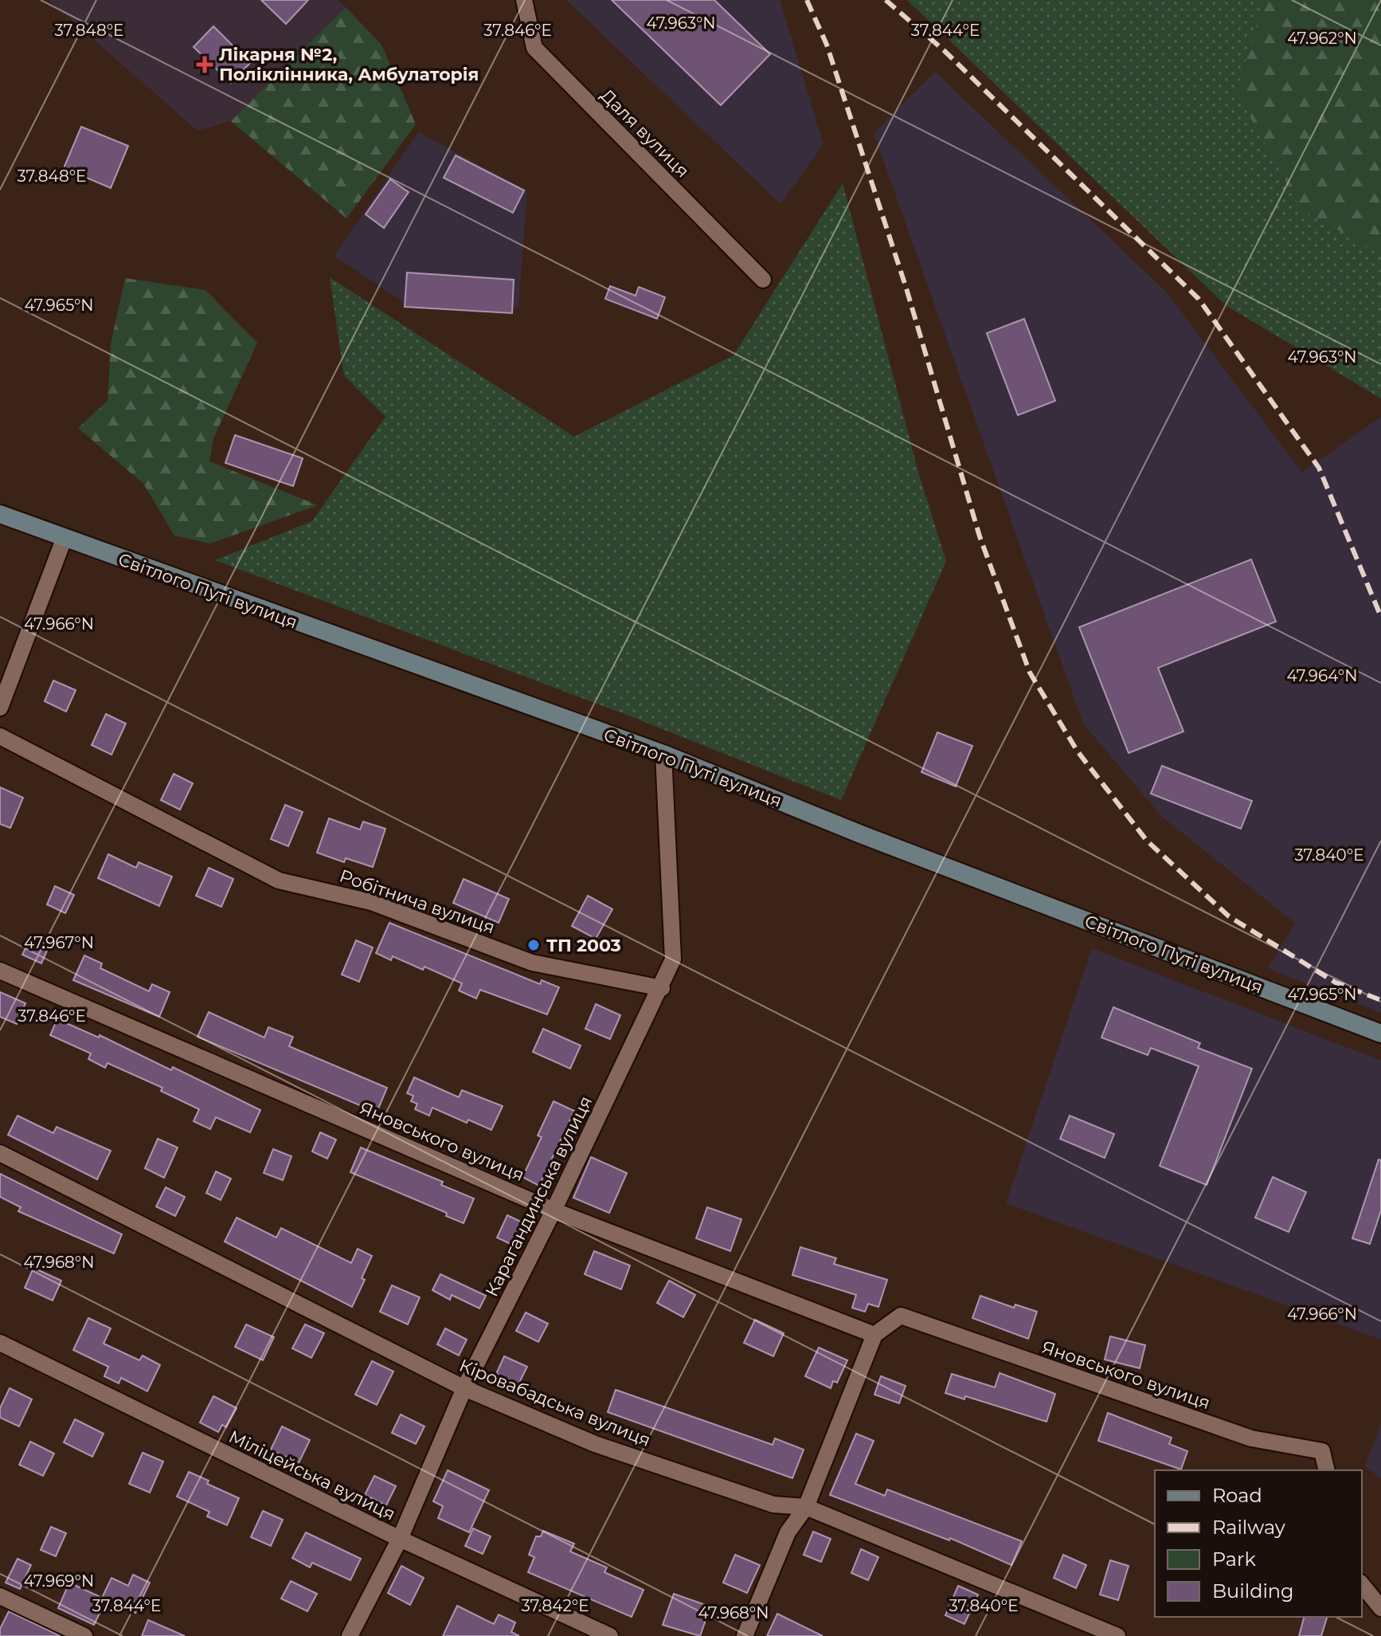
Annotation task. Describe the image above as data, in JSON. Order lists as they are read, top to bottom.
{
  "streets": {
    "main road": ["Світлого Путі вулиця"],
    "street": [
      "Даля вулиця",
      "Робітнича вулиця",
      "Яновського вулиця",
      "Карагандинська вулиця",
      "Кіровабадська вулиця",
      "Міліцейська вулиця"
    ]
  },
  "crossings": [
    ["Світлого Путі вулиця", "Карагандинська вулиця"],
    ["Робітнича вулиця", "Карагандинська вулиця"],
    ["Яновського вулиця", "Карагандинська вулиця"],
    ["Карагандинська вулиця", "Кіровабадська вулиця"],
    ["Карагандинська вулиця", "Міліцейська вулиця"]
  ],
  "places": {
    "health": ["Лікарня №2, Поліклінника, Амбулаторія"],
    "other": ["ТП 2003"]
  },
  "legend": [
    "Road",
    "Railway",
    "Park",
    "Building"
  ],
  "coordinates": [
    "47.963°N",
    "37.848°E",
    "37.846°E",
    "37.844°E",
    "47.962°N",
    "47.965°N",
    "47.966°N",
    "47.964°N",
    "37.840°E",
    "47.967°N",
    "47.968°N",
    "47.969°N",
    "37.842°E"
  ]
}
